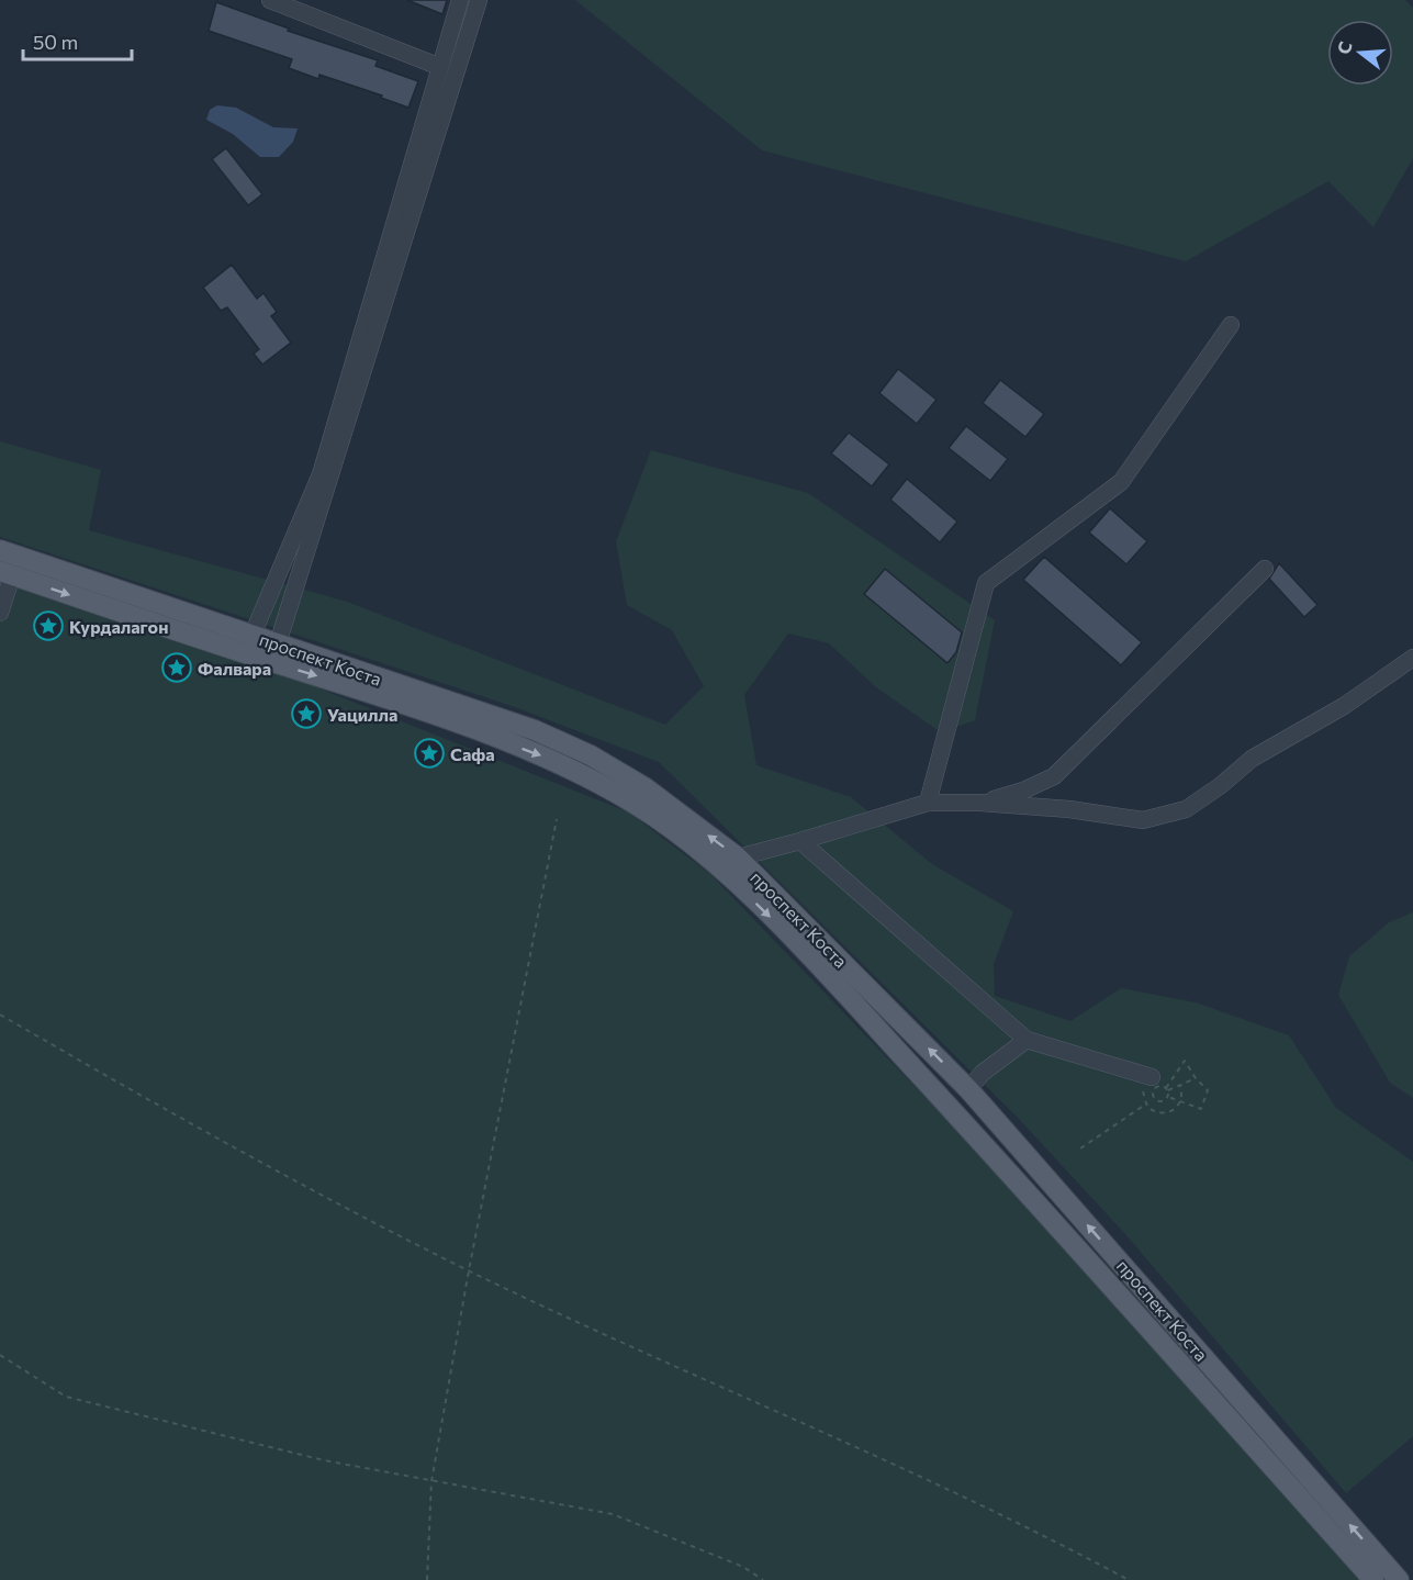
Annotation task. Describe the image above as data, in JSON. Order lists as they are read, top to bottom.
{
  "streets": {
    "main road": ["проспект Коста"]
  },
  "places": {
    "place": [
      "Курдалагон",
      "Фалвара",
      "Уацилла",
      "Сафа"
    ]
  },
  "scale_bar": "50 m",
  "north": "left"
}
